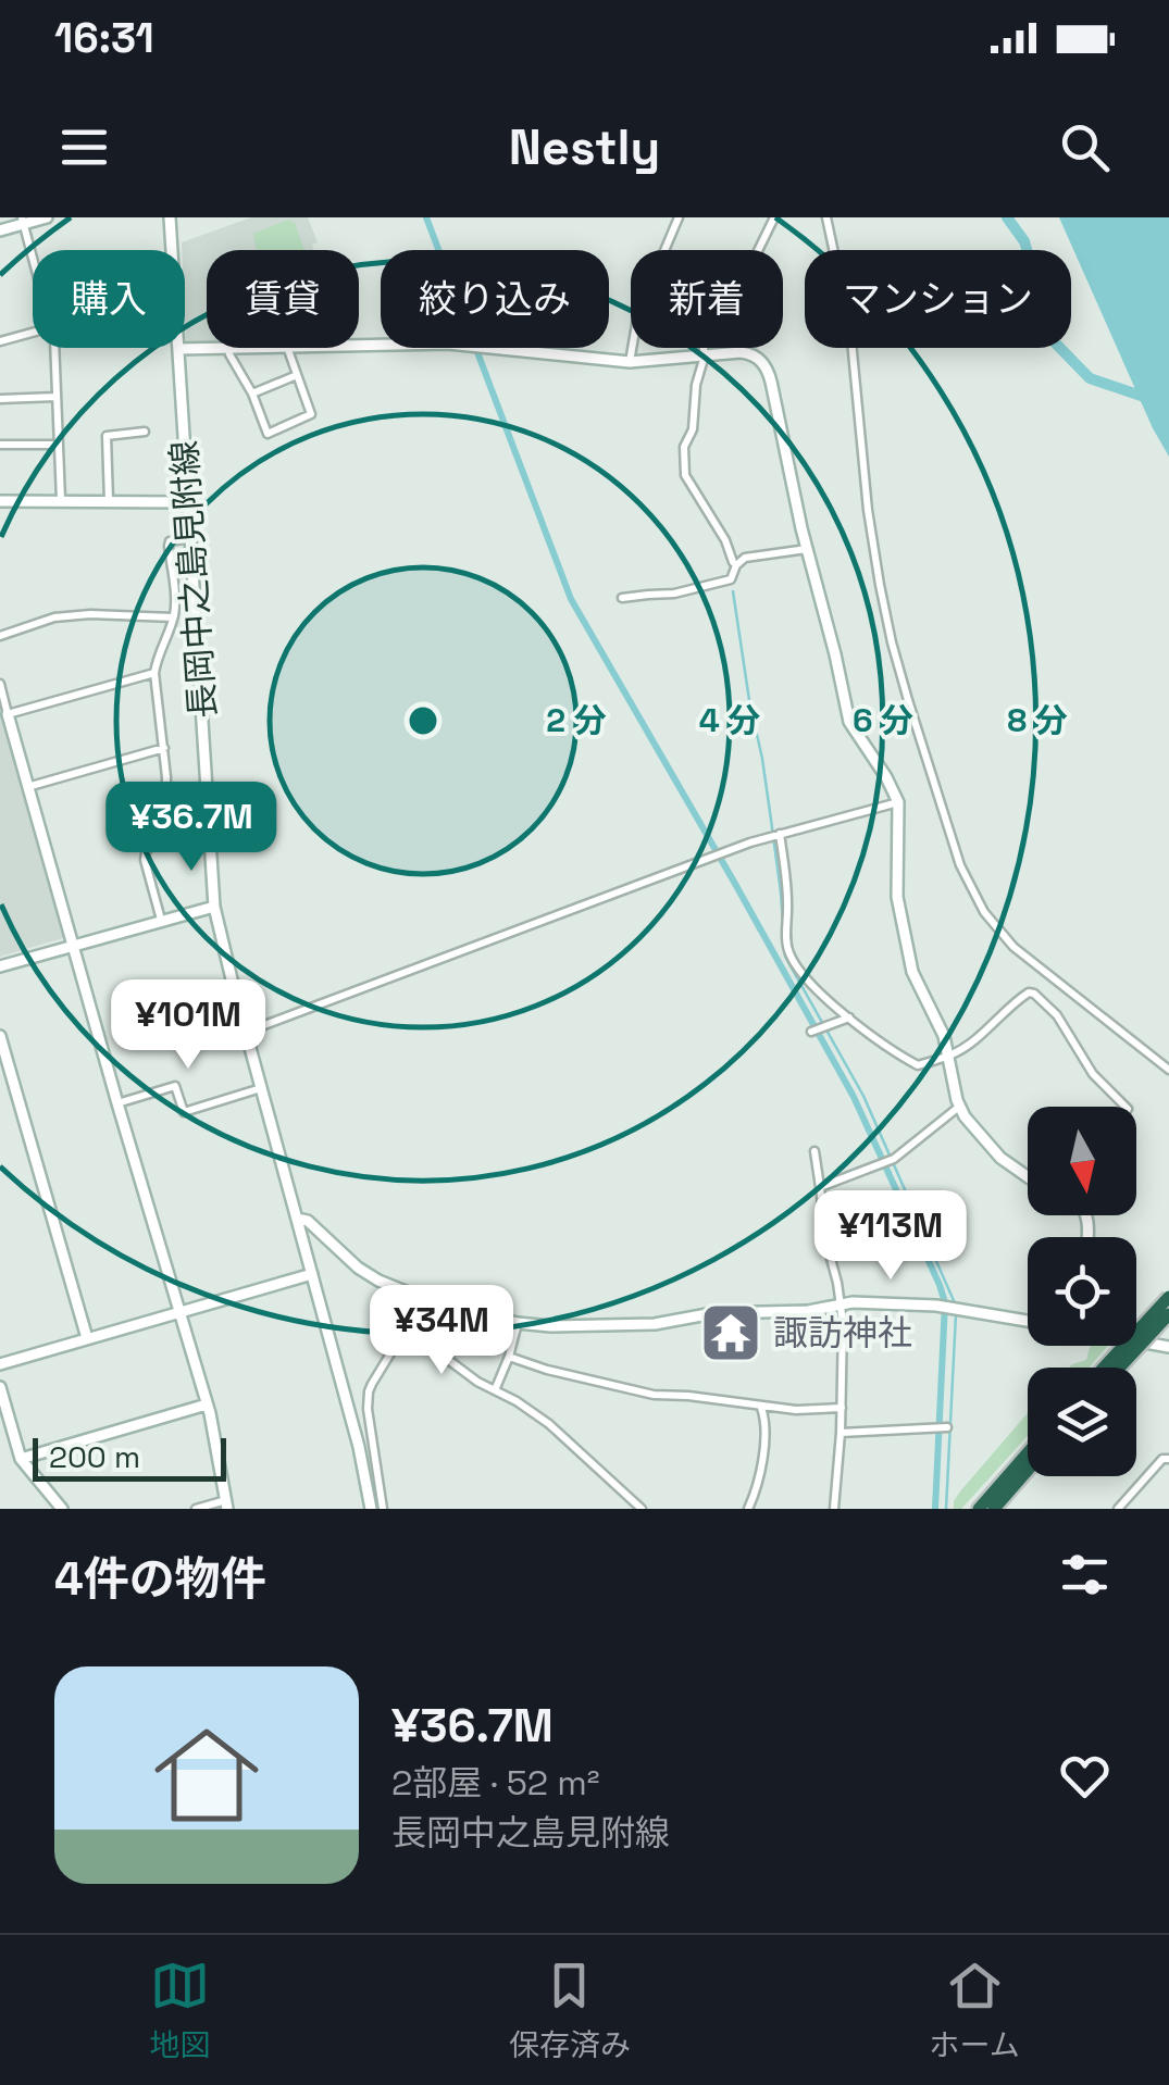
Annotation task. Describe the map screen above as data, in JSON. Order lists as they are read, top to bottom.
{
  "streets": {
    "street": ["長岡中之島見附線"]
  },
  "places": {
    "temple": ["諏訪神社"]
  },
  "scale_bar": "200 m",
  "north": "bottom",
  "page": {
    "status": "16:31",
    "header": "Nestly",
    "chip": [
      "購入",
      "賃貸",
      "絞り込み",
      "新着",
      "マンション"
    ],
    "price": [
      "¥36.7M",
      "¥101M",
      "¥113M",
      "¥34M"
    ],
    "scale": "200 m",
    "heading": "4件の物件",
    "list": [
      {
        "name": "¥36.7M",
        "note": "2部屋 · 52 m² · 長岡中之島見附線"
      }
    ],
    "tabs": ["地図", "保存済み", "ホーム"]
  },
  "rings": [
    "2 分",
    "4 分",
    "6 分",
    "8 分"
  ]
}
